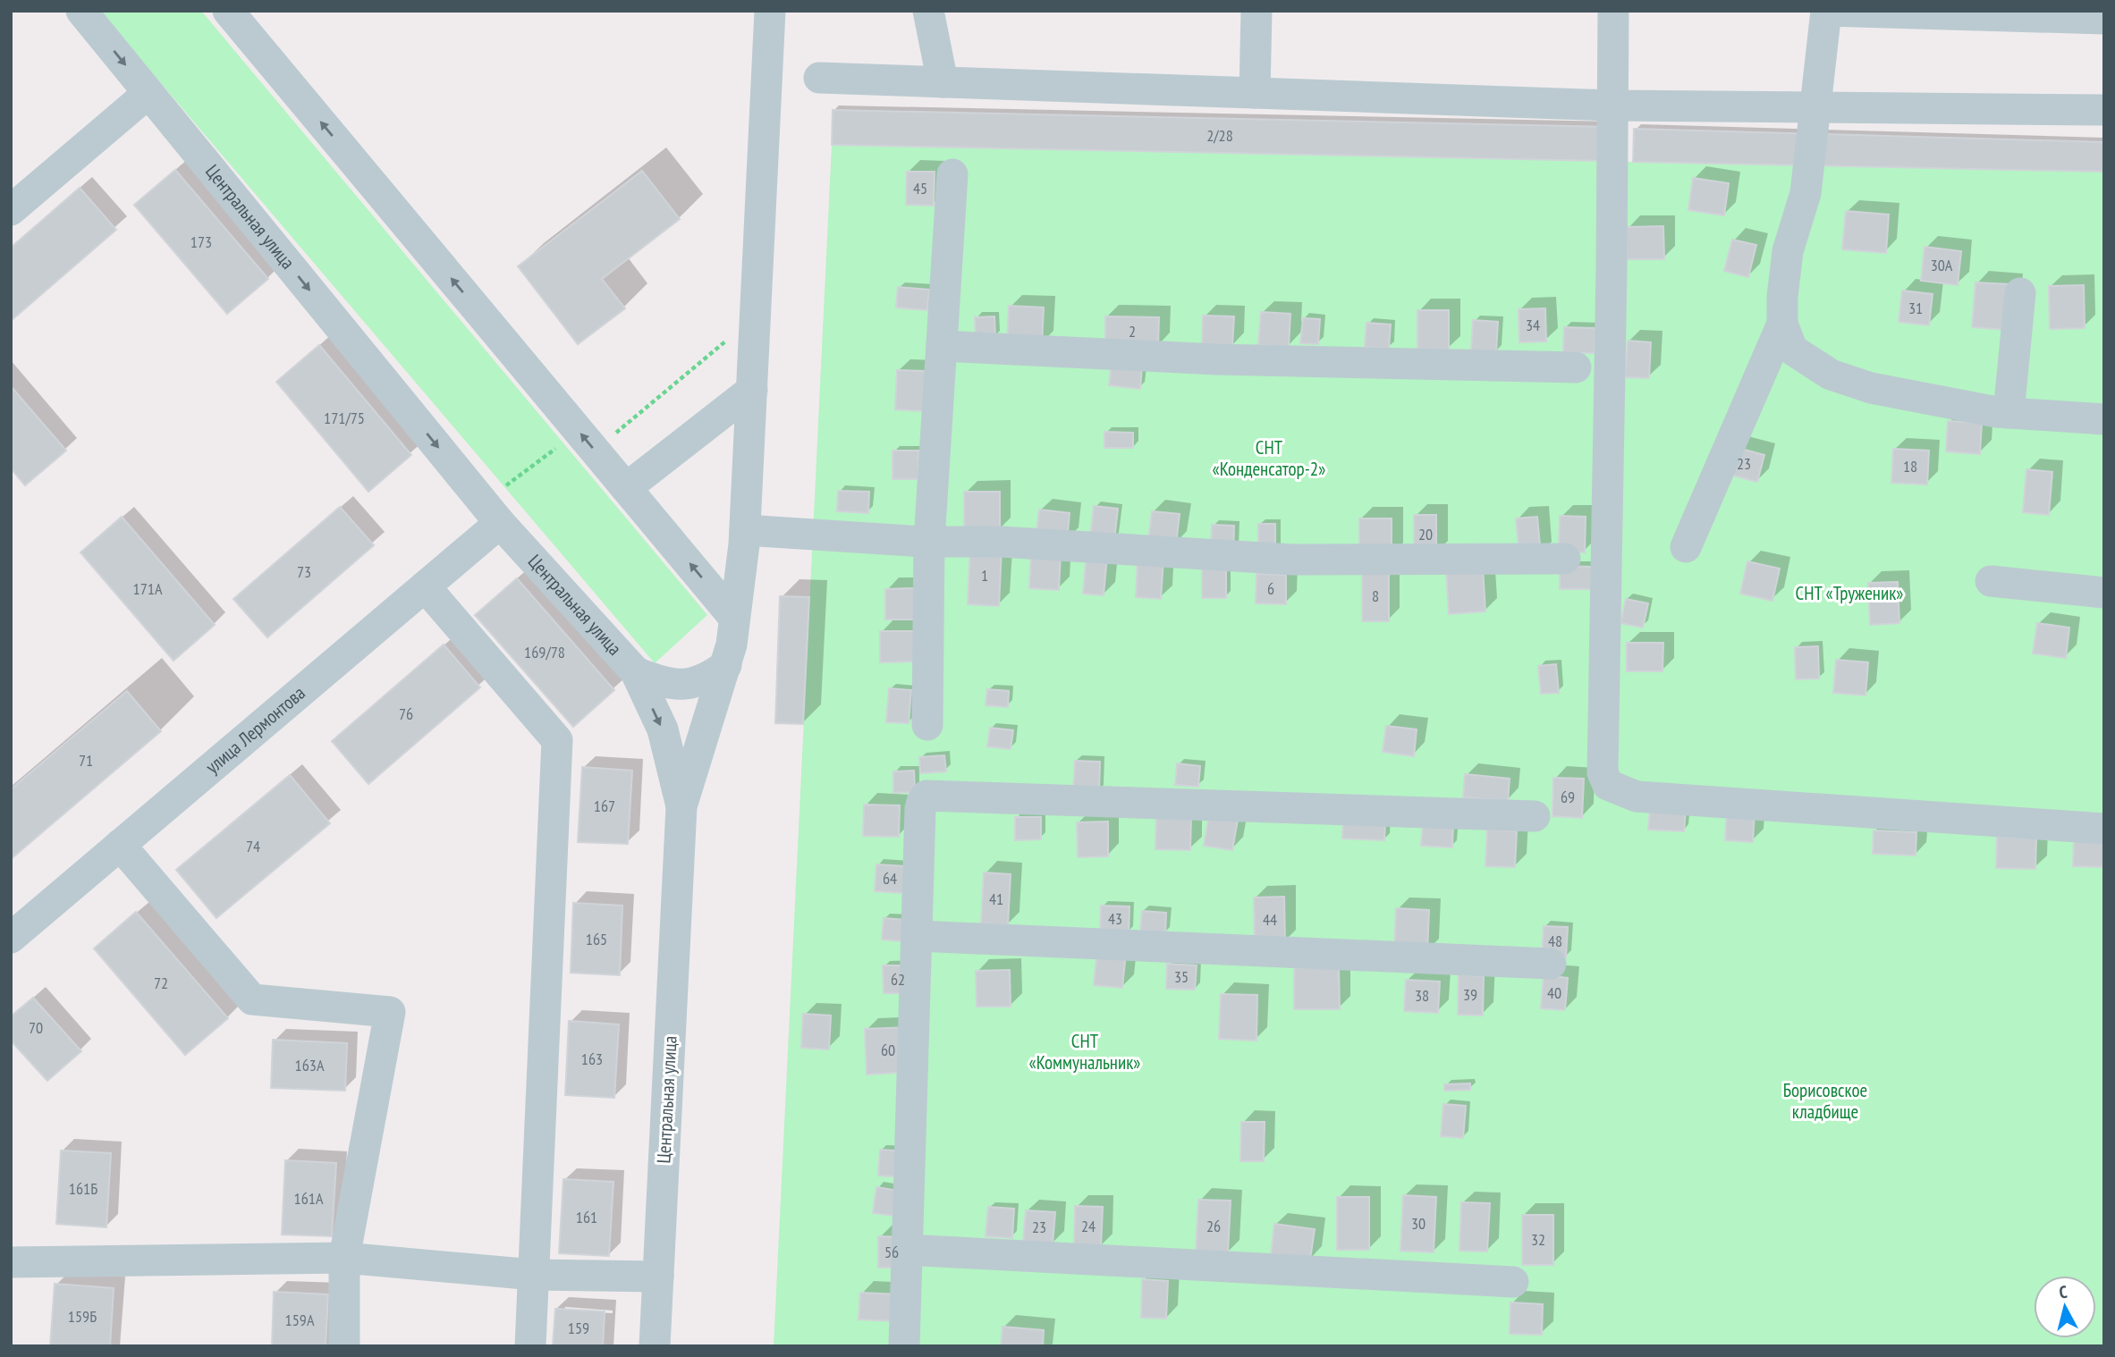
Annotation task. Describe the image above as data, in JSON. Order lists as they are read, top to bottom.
{
  "streets": {
    "street": ["Центральная улица", "улица Лермонтова"]
  },
  "crossings": [
    ["Центральная улица", "улица Лермонтова"]
  ],
  "parks": [
    "СНТ «Конденсатор-2»",
    "СНТ «Труженик»",
    "СНТ «Коммунальник»",
    "Борисовское кладбище"
  ],
  "house_numbers": [
    "2/28",
    "45",
    "173",
    "30А",
    "31",
    "34",
    "2",
    "171/75",
    "23",
    "18",
    "20",
    "73",
    "1",
    "171А",
    "6",
    "8",
    "169/78",
    "76",
    "71",
    "69",
    "167",
    "74",
    "64",
    "41",
    "43",
    "44",
    "165",
    "48",
    "35",
    "62",
    "72",
    "40",
    "39",
    "38",
    "70",
    "60",
    "163",
    "163А",
    "161Б",
    "161А",
    "161",
    "30",
    "24",
    "26",
    "23",
    "32",
    "56",
    "159Б",
    "159А",
    "159"
  ],
  "north": "top"
}
